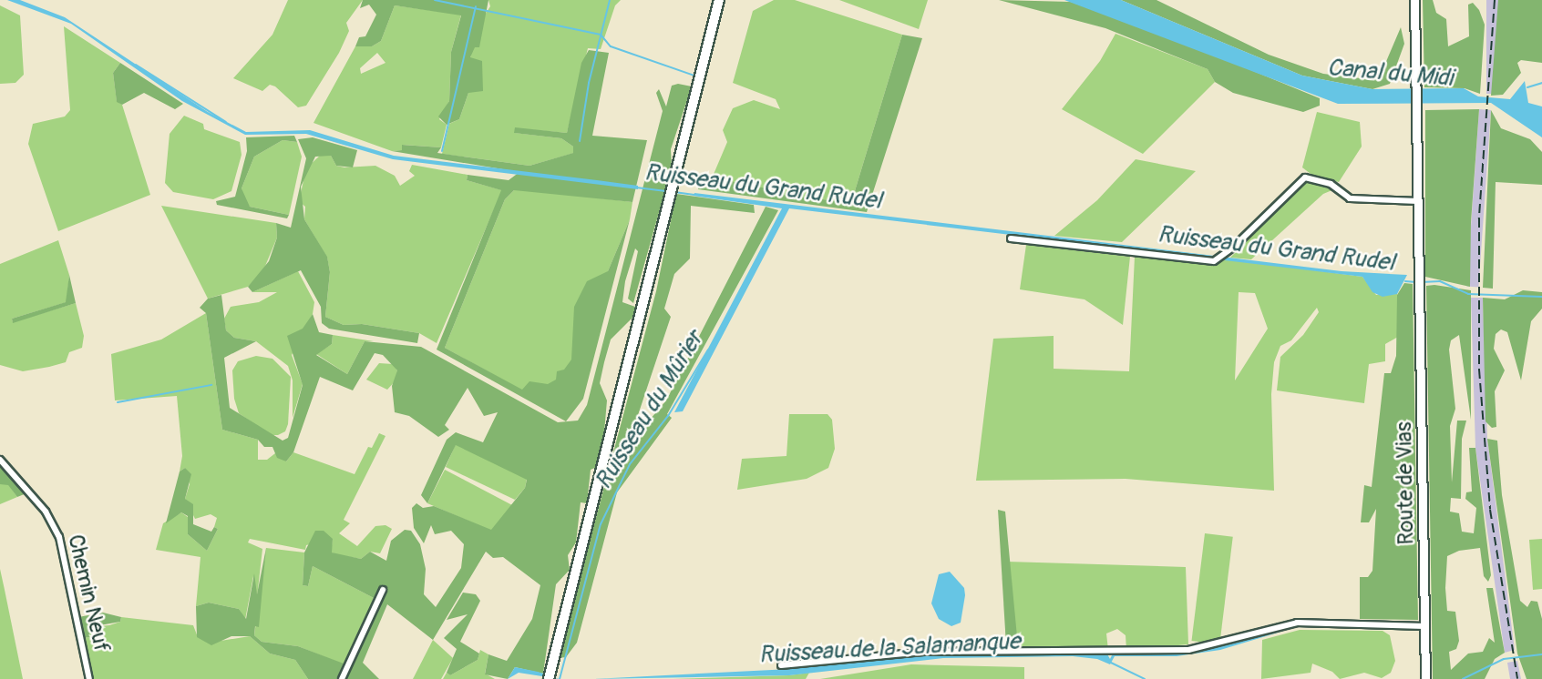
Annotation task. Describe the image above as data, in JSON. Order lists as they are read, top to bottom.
{
  "streets": {
    "main road": ["Route de Vias"],
    "street": ["Chemin Neuf"]
  },
  "water": [
    "Canal du Midi",
    "Ruisseau du Grand Rudel",
    "Ruisseau du Mûrier",
    "Ruisseau de la Salamanque"
  ]
}
